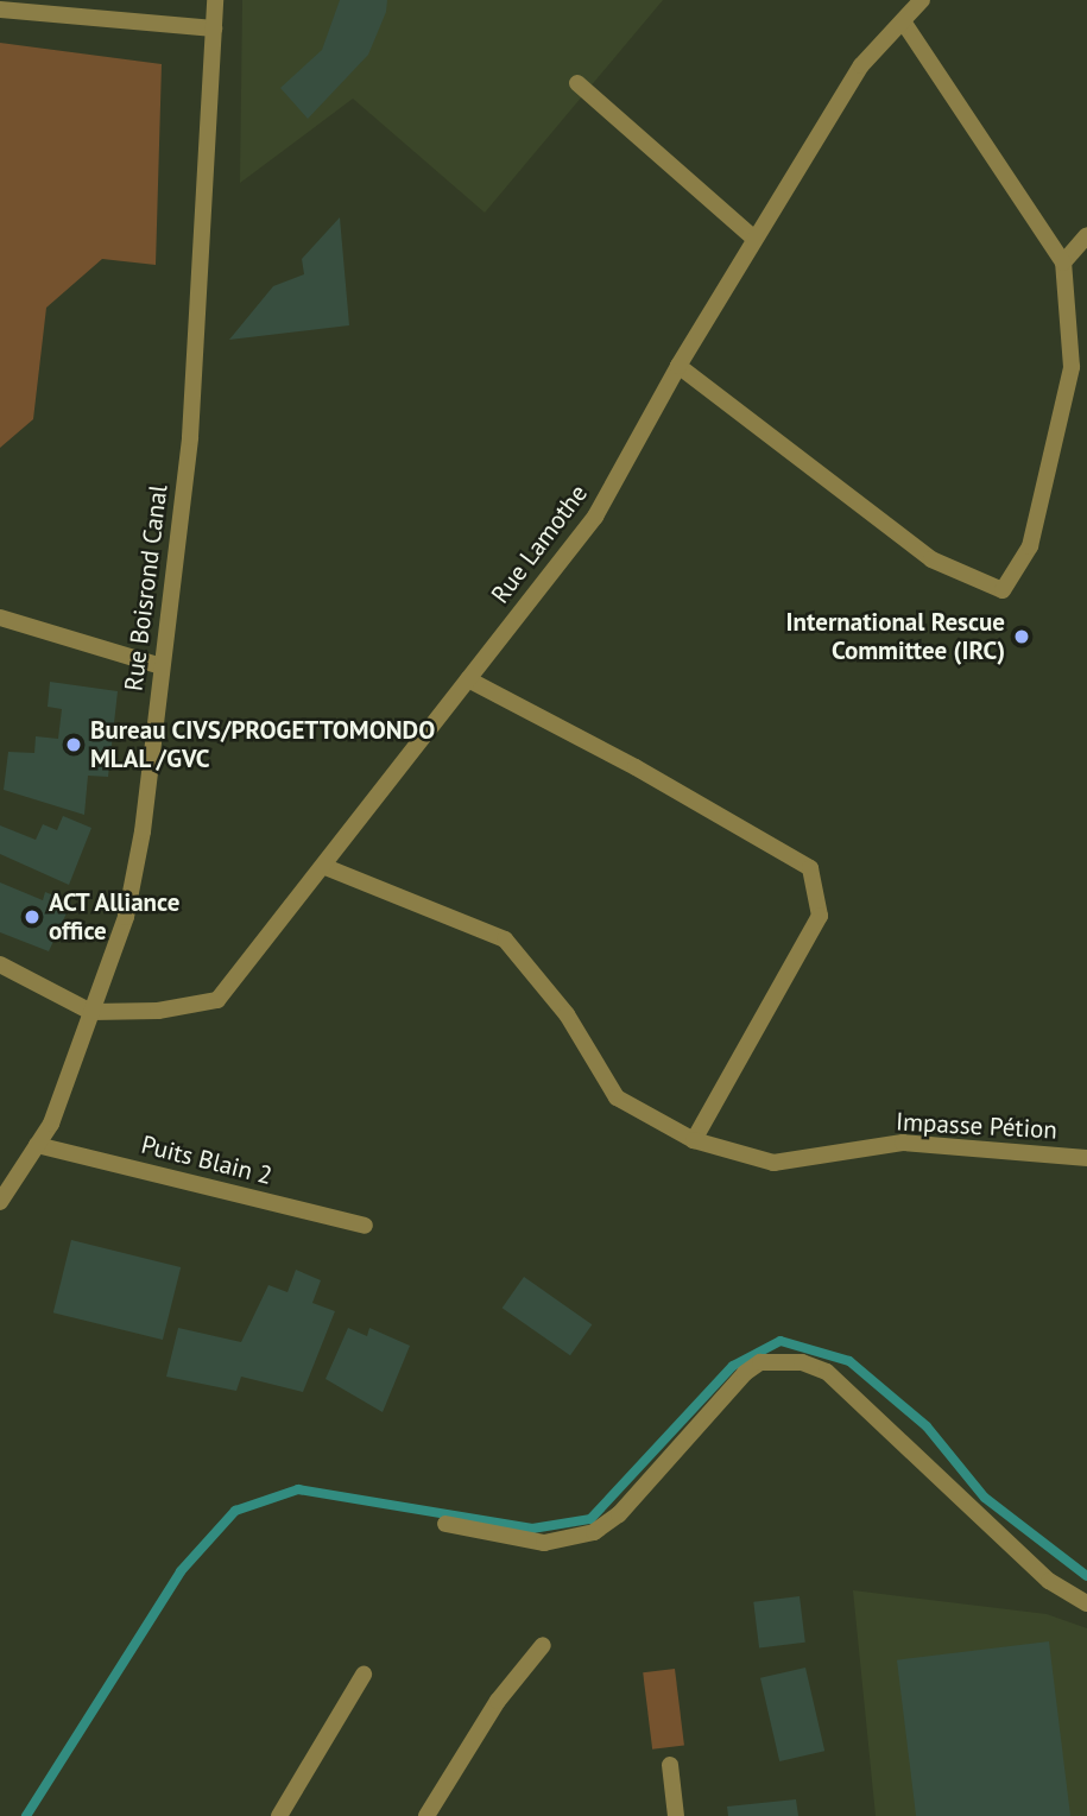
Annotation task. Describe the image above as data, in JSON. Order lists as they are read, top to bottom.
{
  "streets": {
    "street": [
      "Rue Lamothe",
      "Rue Boisrond Canal",
      "Impasse Pétion",
      "Puits Blain 2"
    ]
  },
  "crossings": [
    ["Rue Lamothe", "Rue Boisrond Canal"],
    ["Rue Lamothe", "Impasse Pétion"],
    ["Rue Boisrond Canal", "Puits Blain 2"]
  ],
  "places": ["International Rescue Committee (IRC)", "Bureau CIVS/PROGETTOMONDO MLAL /GVC", "ACT Alliance office"]
}
